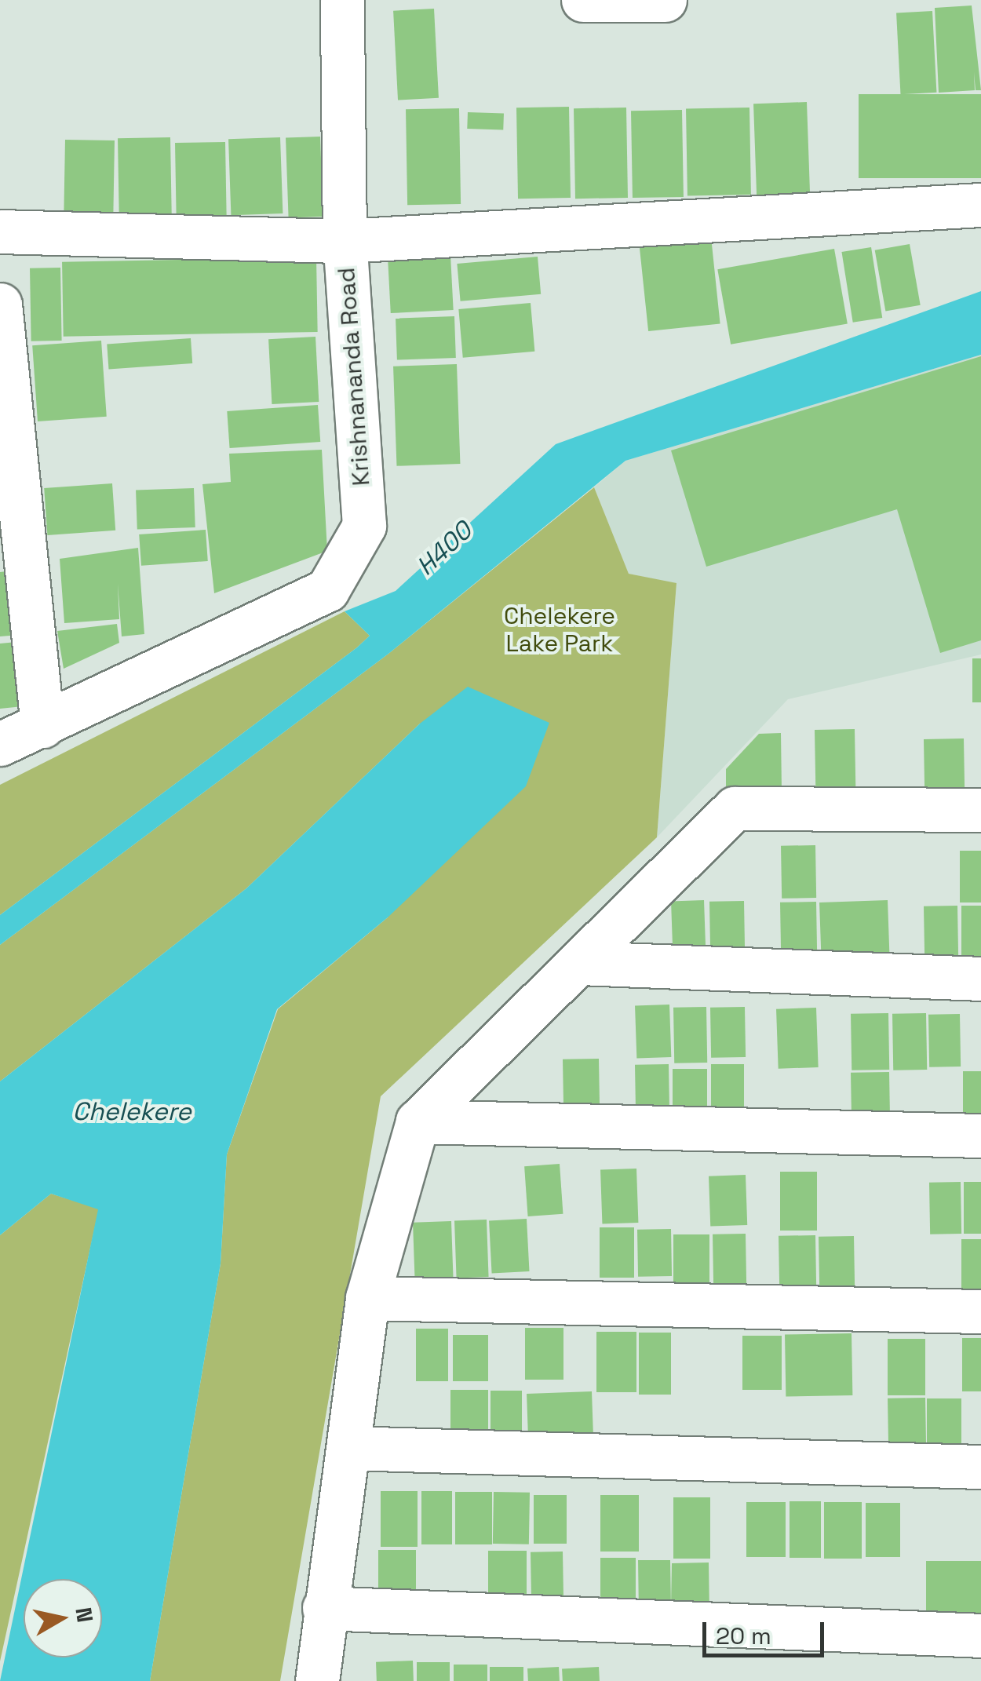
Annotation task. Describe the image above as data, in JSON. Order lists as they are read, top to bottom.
{
  "streets": {
    "street": ["Krishnananda Road"]
  },
  "water": ["H400", "Chelekere"],
  "parks": ["Chelekere Lake Park"],
  "scale_bar": "20 m",
  "north": "right"
}
